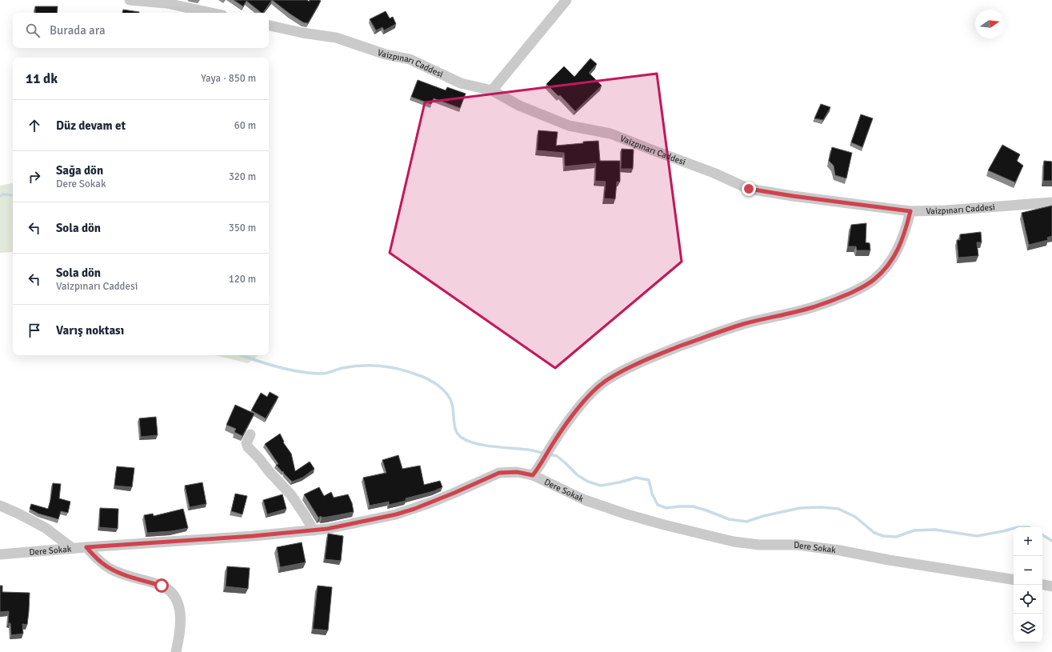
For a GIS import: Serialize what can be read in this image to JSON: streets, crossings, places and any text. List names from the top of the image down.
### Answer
{
  "streets": {
    "street": ["Vaizpınarı Caddesi", "Dere Sokak"]
  },
  "north": "right",
  "page": {
    "search": "Burada ara",
    "heading": ["11 dk", "Yaya · 850 m"],
    "list": [
      ["Düz devam et", "60 m"],
      ["Sağa dön", "Dere Sokak", "320 m"],
      ["Sola dön", "350 m"],
      ["Sola dön", "Vaizpınarı Caddesi", "120 m"],
      "Varış noktası"
    ],
    "map_buttons": ["+", "−"]
  }
}
